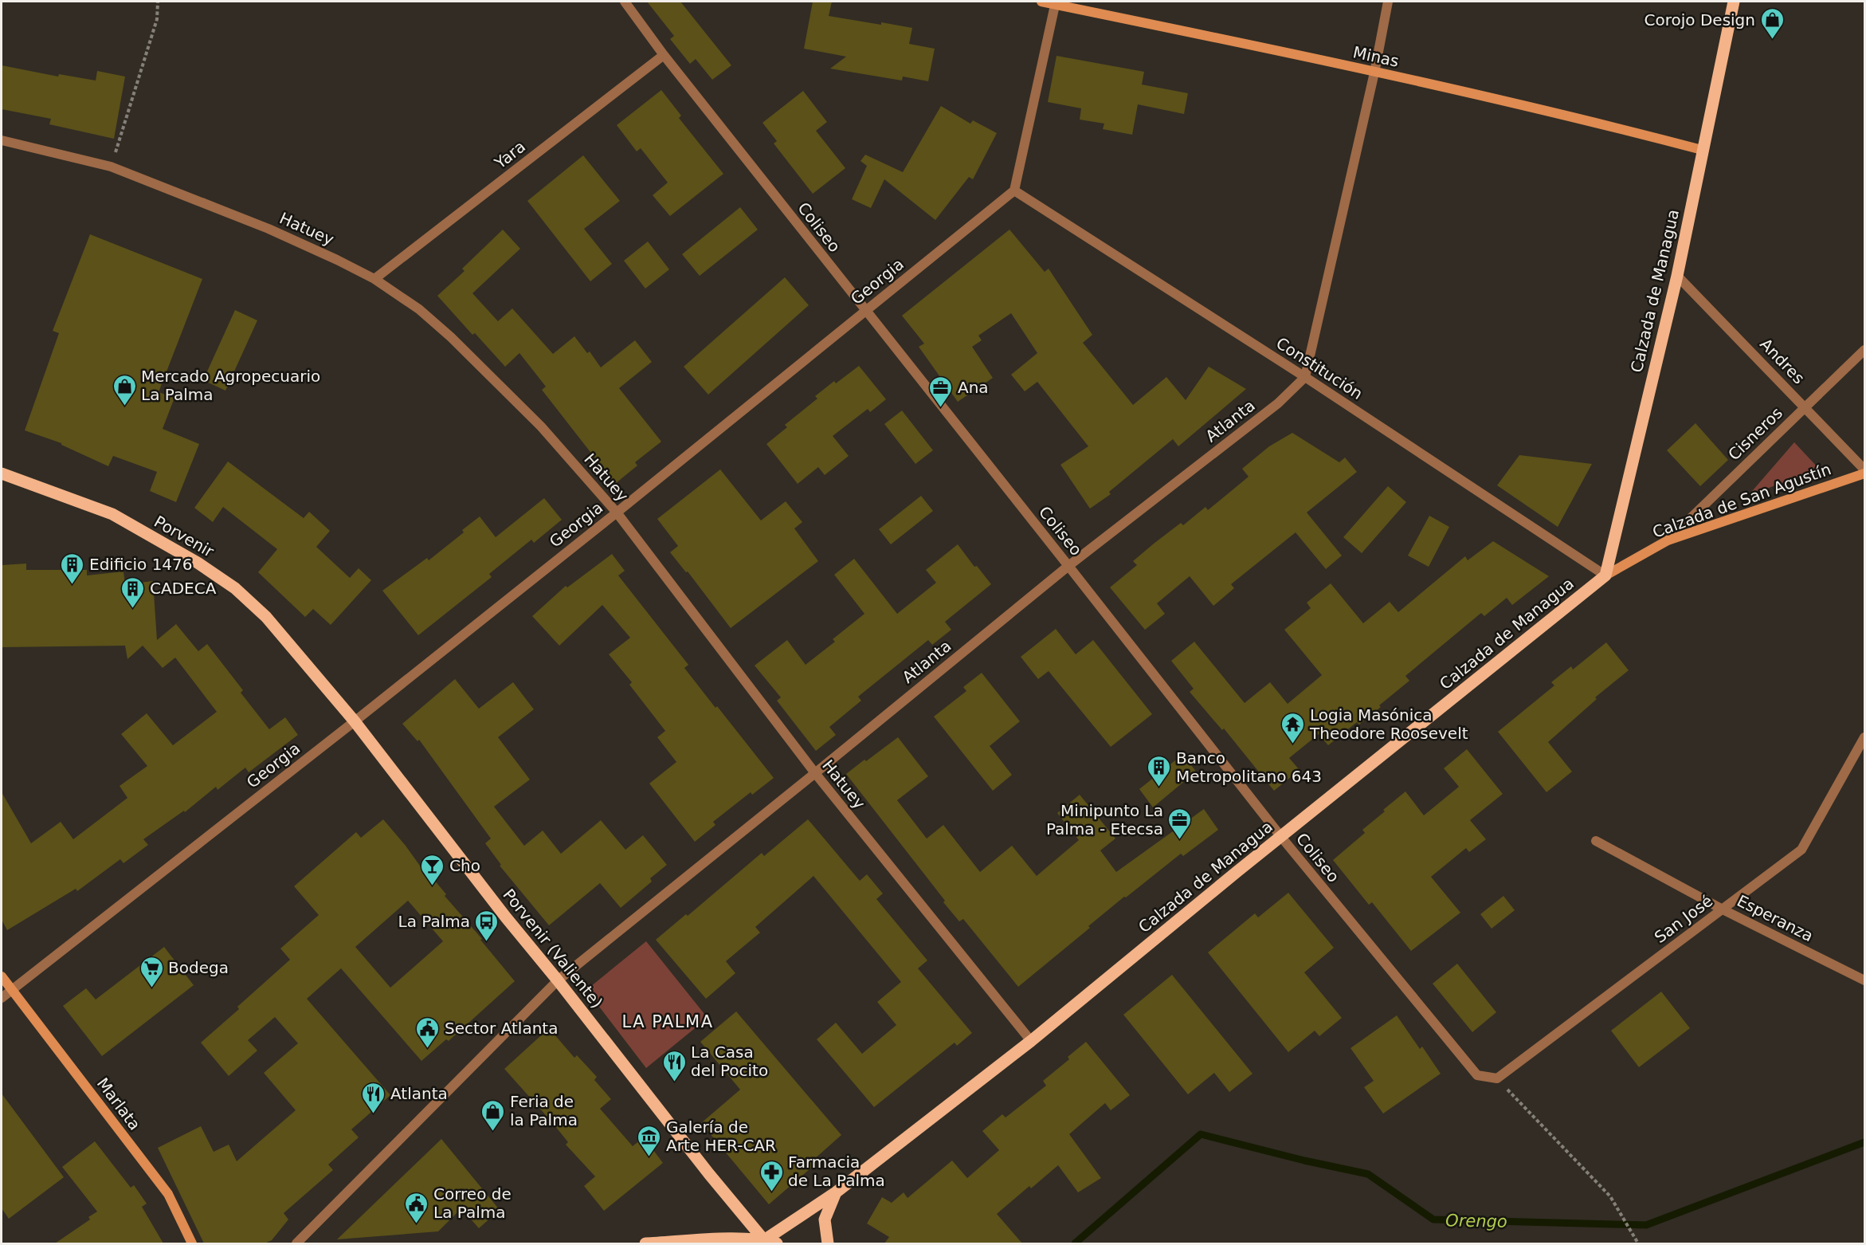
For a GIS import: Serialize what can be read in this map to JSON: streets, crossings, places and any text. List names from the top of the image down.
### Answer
{
  "streets": {
    "main road": ["Calzada de Managua", "Porvenir", "Porvenir (Valiente)"],
    "street": [
      "Minas",
      "Yara",
      "Coliseo",
      "Hatuey",
      "Georgia",
      "Andres",
      "Constitución",
      "Atlanta",
      "Cisneros",
      "Calzada de San Agustín",
      "Esperanza",
      "San José",
      "Marlata"
    ]
  },
  "crossings": [
    ["Minas", "Calzada de Managua"],
    ["Yara", "Coliseo"],
    ["Yara", "Hatuey"],
    ["Coliseo", "Georgia"],
    ["Coliseo", "Calzada de Managua"],
    ["Coliseo", "Atlanta"],
    ["Coliseo", "San José"],
    ["Hatuey", "Georgia"],
    ["Hatuey", "Calzada de Managua"],
    ["Hatuey", "Atlanta"],
    ["Georgia", "Constitución"],
    ["Georgia", "Porvenir"],
    ["Georgia", "Porvenir (Valiente)"],
    ["Georgia", "Marlata"],
    ["Calzada de Managua", "Andres"],
    ["Calzada de Managua", "Constitución"],
    ["Calzada de Managua", "Calzada de San Agustín"],
    ["Calzada de Managua", "Porvenir (Valiente)"],
    ["Andres", "Cisneros"],
    ["Constitución", "Atlanta"],
    ["Constitución", "Calzada de San Agustín"],
    ["Atlanta", "Porvenir (Valiente)"],
    ["Cisneros", "Calzada de San Agustín"],
    ["Porvenir", "Porvenir (Valiente)"],
    ["Esperanza", "San José"]
  ],
  "districts": ["LA PALMA"],
  "water": ["Orengo"],
  "places": {
    "shop": ["Corojo Design", "Mercado Agropecuario La Palma", "Feria de la Palma"],
    "office": ["Ana", "Minipunto La Palma - Etecsa"],
    "building": ["Edificio 1476", "CADECA", "Banco Metropolitano 643"],
    "temple": ["Logia Masónica Theodore Roosevelt"],
    "bar": ["Cho"],
    "bus stop": ["La Palma"],
    "supermarket": ["Bodega"],
    "public building": ["Sector Atlanta", "Correo de La Palma"],
    "restaurant": ["La Casa del Pocito", "Atlanta"],
    "museum": ["Galería de Arte HER-CAR"],
    "pharmacy": ["Farmacia de La Palma"]
  }
}
